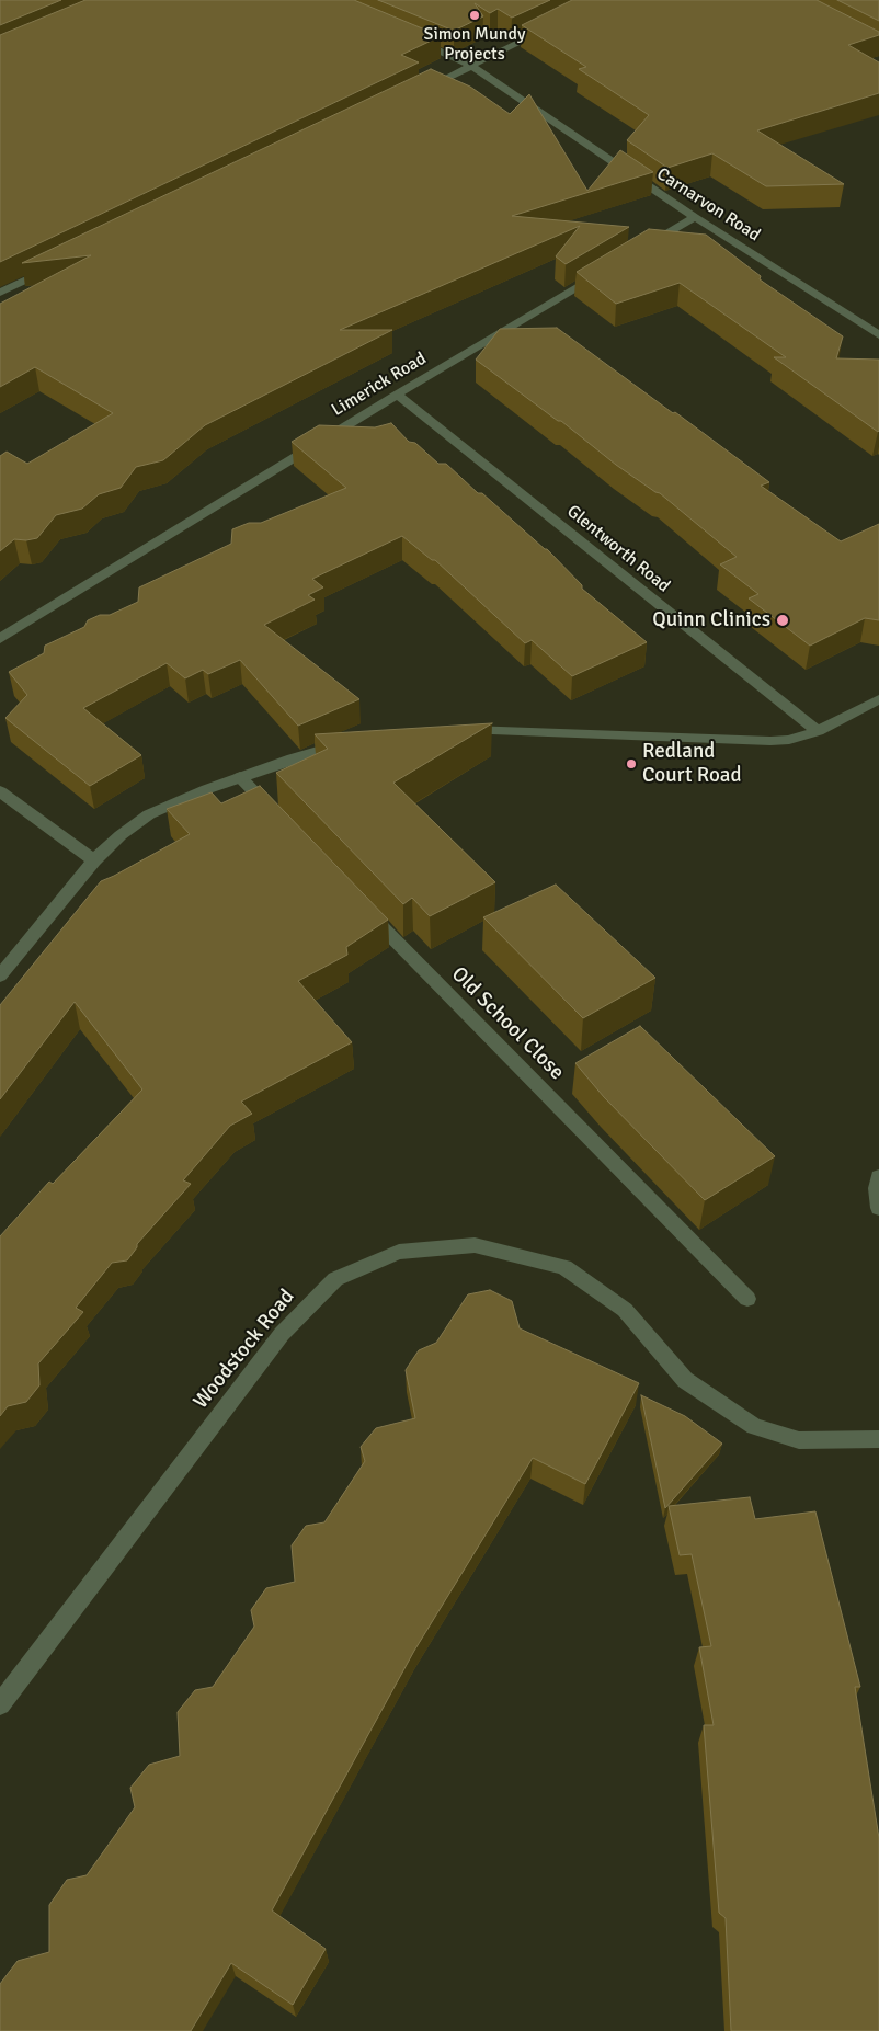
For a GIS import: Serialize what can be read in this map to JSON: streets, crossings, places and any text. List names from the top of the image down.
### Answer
{
  "streets": {
    "street": [
      "Carnarvon Road",
      "Limerick Road",
      "Glentworth Road",
      "Old School Close",
      "Woodstock Road"
    ]
  },
  "crossings": [
    ["Limerick Road", "Glentworth Road"]
  ],
  "places": ["Simon Mundy Projects", "Quinn Clinics", "Redland Court Road"]
}
